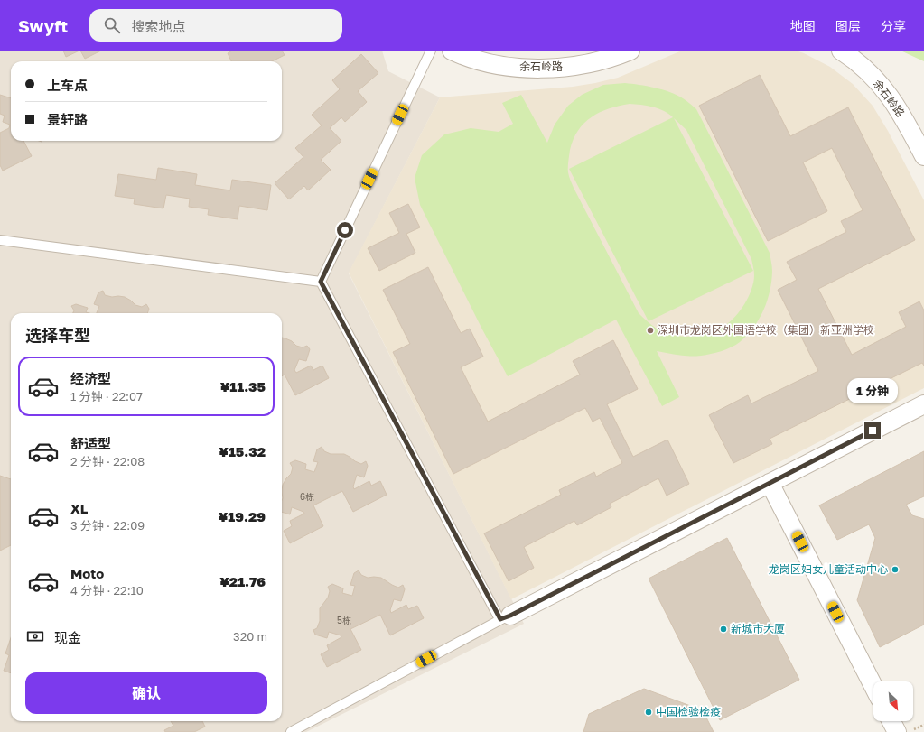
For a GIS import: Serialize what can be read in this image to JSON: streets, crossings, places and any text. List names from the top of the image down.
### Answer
{
  "streets": {
    "street": ["余石岭路"]
  },
  "places": [
    "深圳市龙岗区外国语学校（集团）新亚洲学校",
    "龙岗区妇女儿童活动中心",
    "新城市大厦",
    "中国检验检疫"
  ],
  "house_numbers": ["6栋", "5栋"],
  "north": "bottom right",
  "page": {
    "header": "Swyft",
    "search": "搜索地点",
    "nav": ["地图", "图层", "分享"],
    "banner": ["上车点", "景轩路"],
    "heading": "选择车型",
    "list": [
      {
        "name": "经济型",
        "note": "1 分钟 · 22:07",
        "value": "¥11.35"
      },
      {
        "name": "舒适型",
        "note": "2 分钟 · 22:08",
        "value": "¥15.32"
      },
      {
        "name": "XL",
        "note": "3 分钟 · 22:09",
        "value": "¥19.29"
      },
      {
        "name": "Moto",
        "note": "4 分钟 · 22:10",
        "value": "¥21.76"
      }
    ],
    "bubble": "1 分钟",
    "pay": ["现金", "320 m"],
    "buttons": "确认"
  }
}
